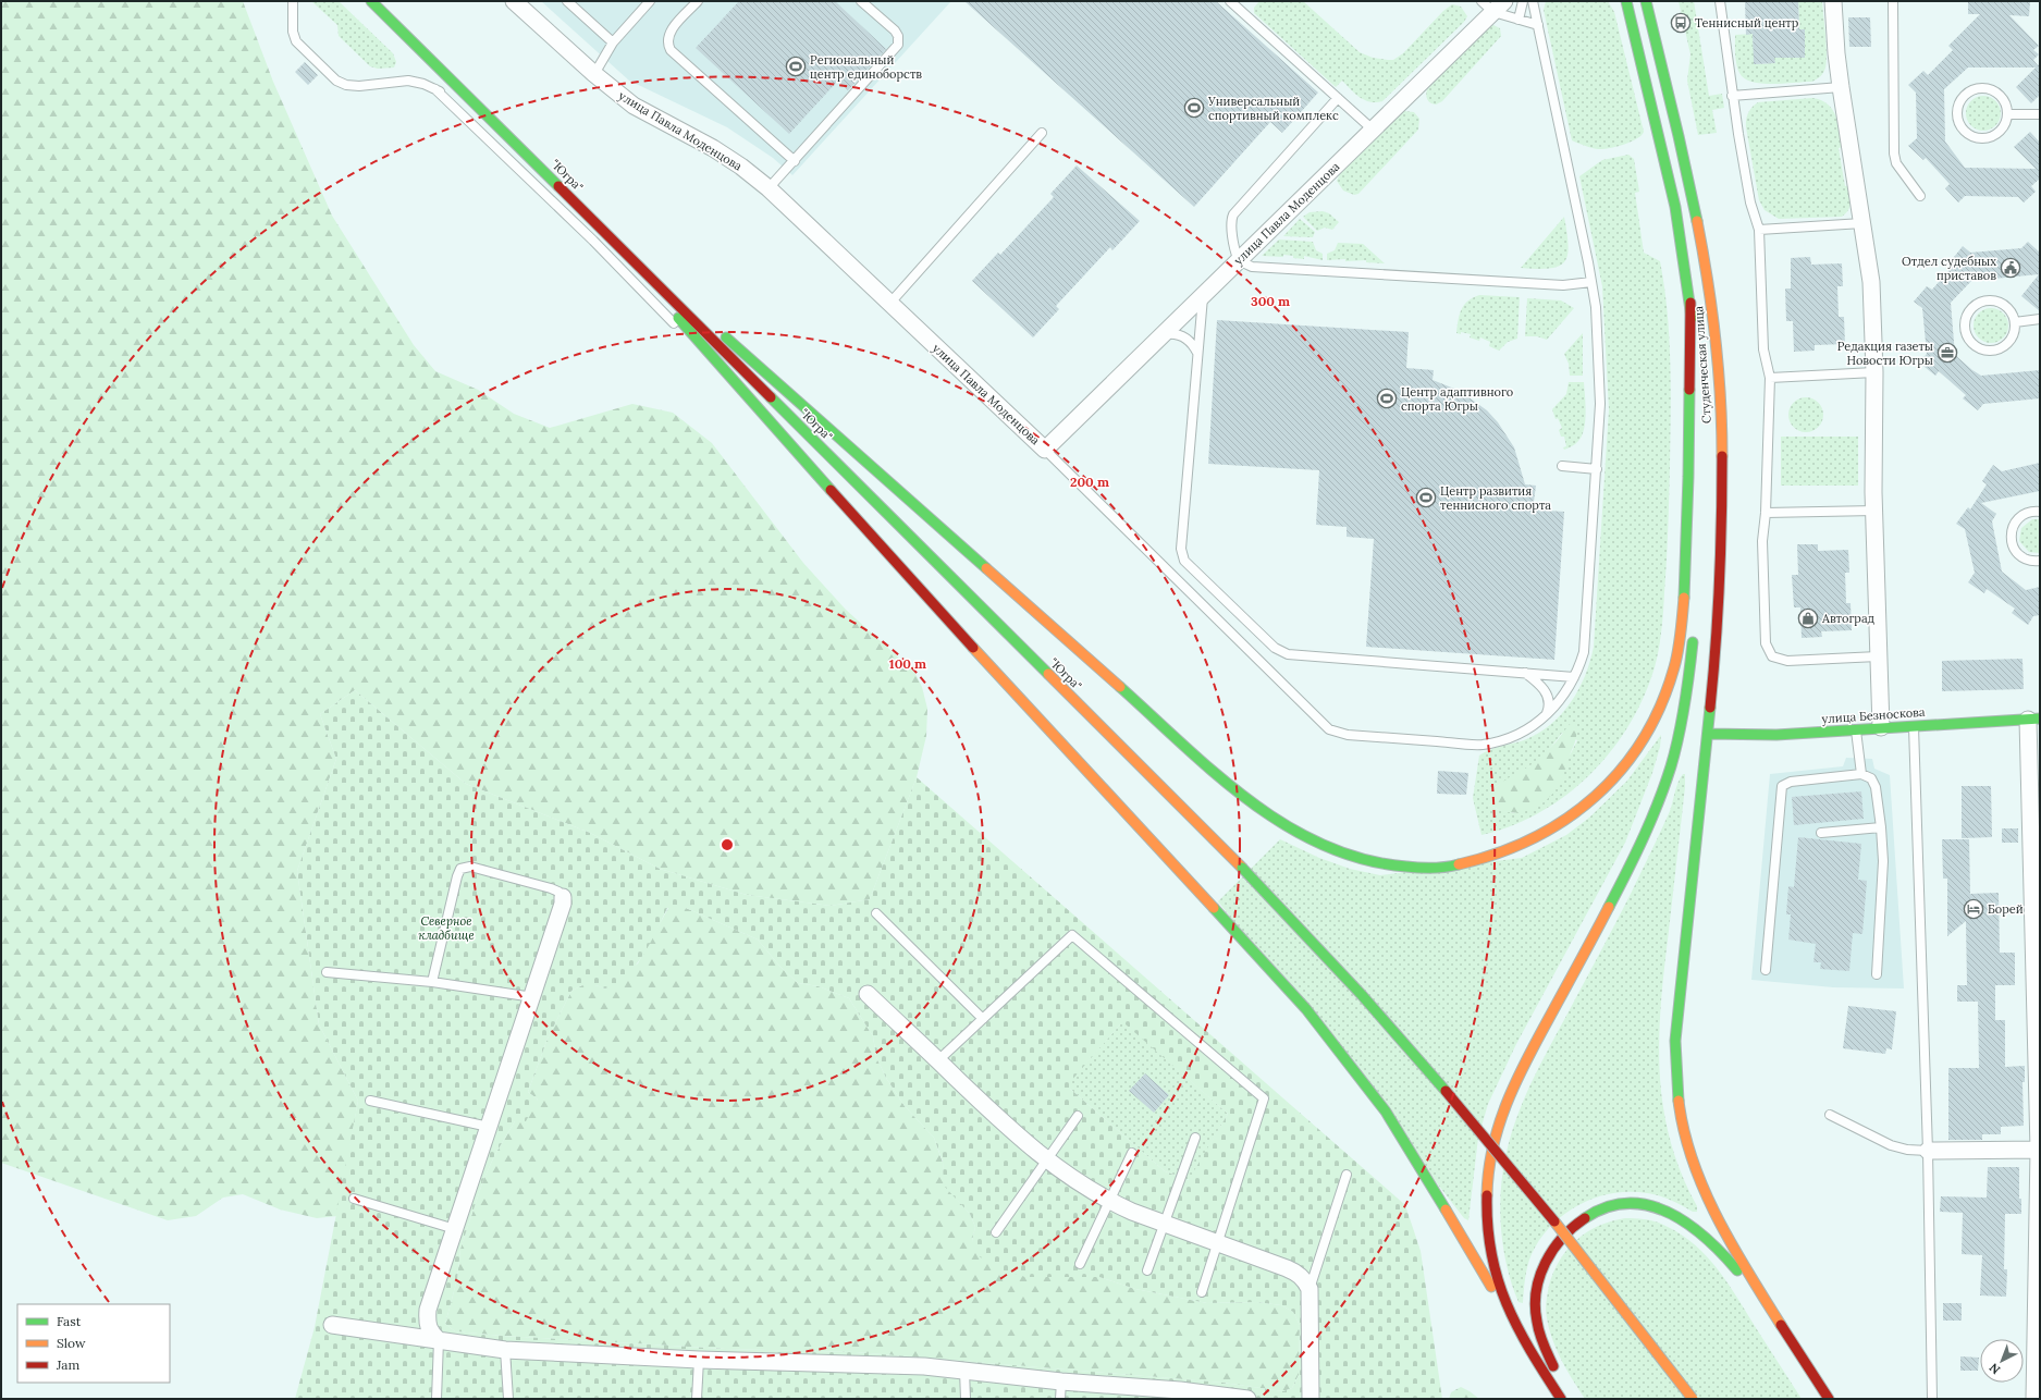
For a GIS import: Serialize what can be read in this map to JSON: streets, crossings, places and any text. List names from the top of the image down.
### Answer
{
  "streets": {
    "main road": ["\"Югра\"", "Студенческая улица", "улица Безноскова"],
    "street": ["улица Павла Моденцова"]
  },
  "crossings": [
    ["Студенческая улица", "улица Безноскова"]
  ],
  "parks": ["Северное кладбище"],
  "places": {
    "bus stop": ["Теннисный центр"],
    "sports": [
      "Региональный центр единоборств",
      "Универсальный спортивный комплекс",
      "Центр адаптивного спорта Югры",
      "Центр развития теннисного спорта"
    ],
    "public building": ["Отдел судебных приставов"],
    "office": ["Редакция газеты Новости Югры"],
    "shop": ["Автоград"],
    "hotel": ["Борей"]
  },
  "legend": ["Fast", "Slow", "Jam"],
  "north": "bottom left",
  "rings": ["300 m", "200 m", "100 m"]
}
